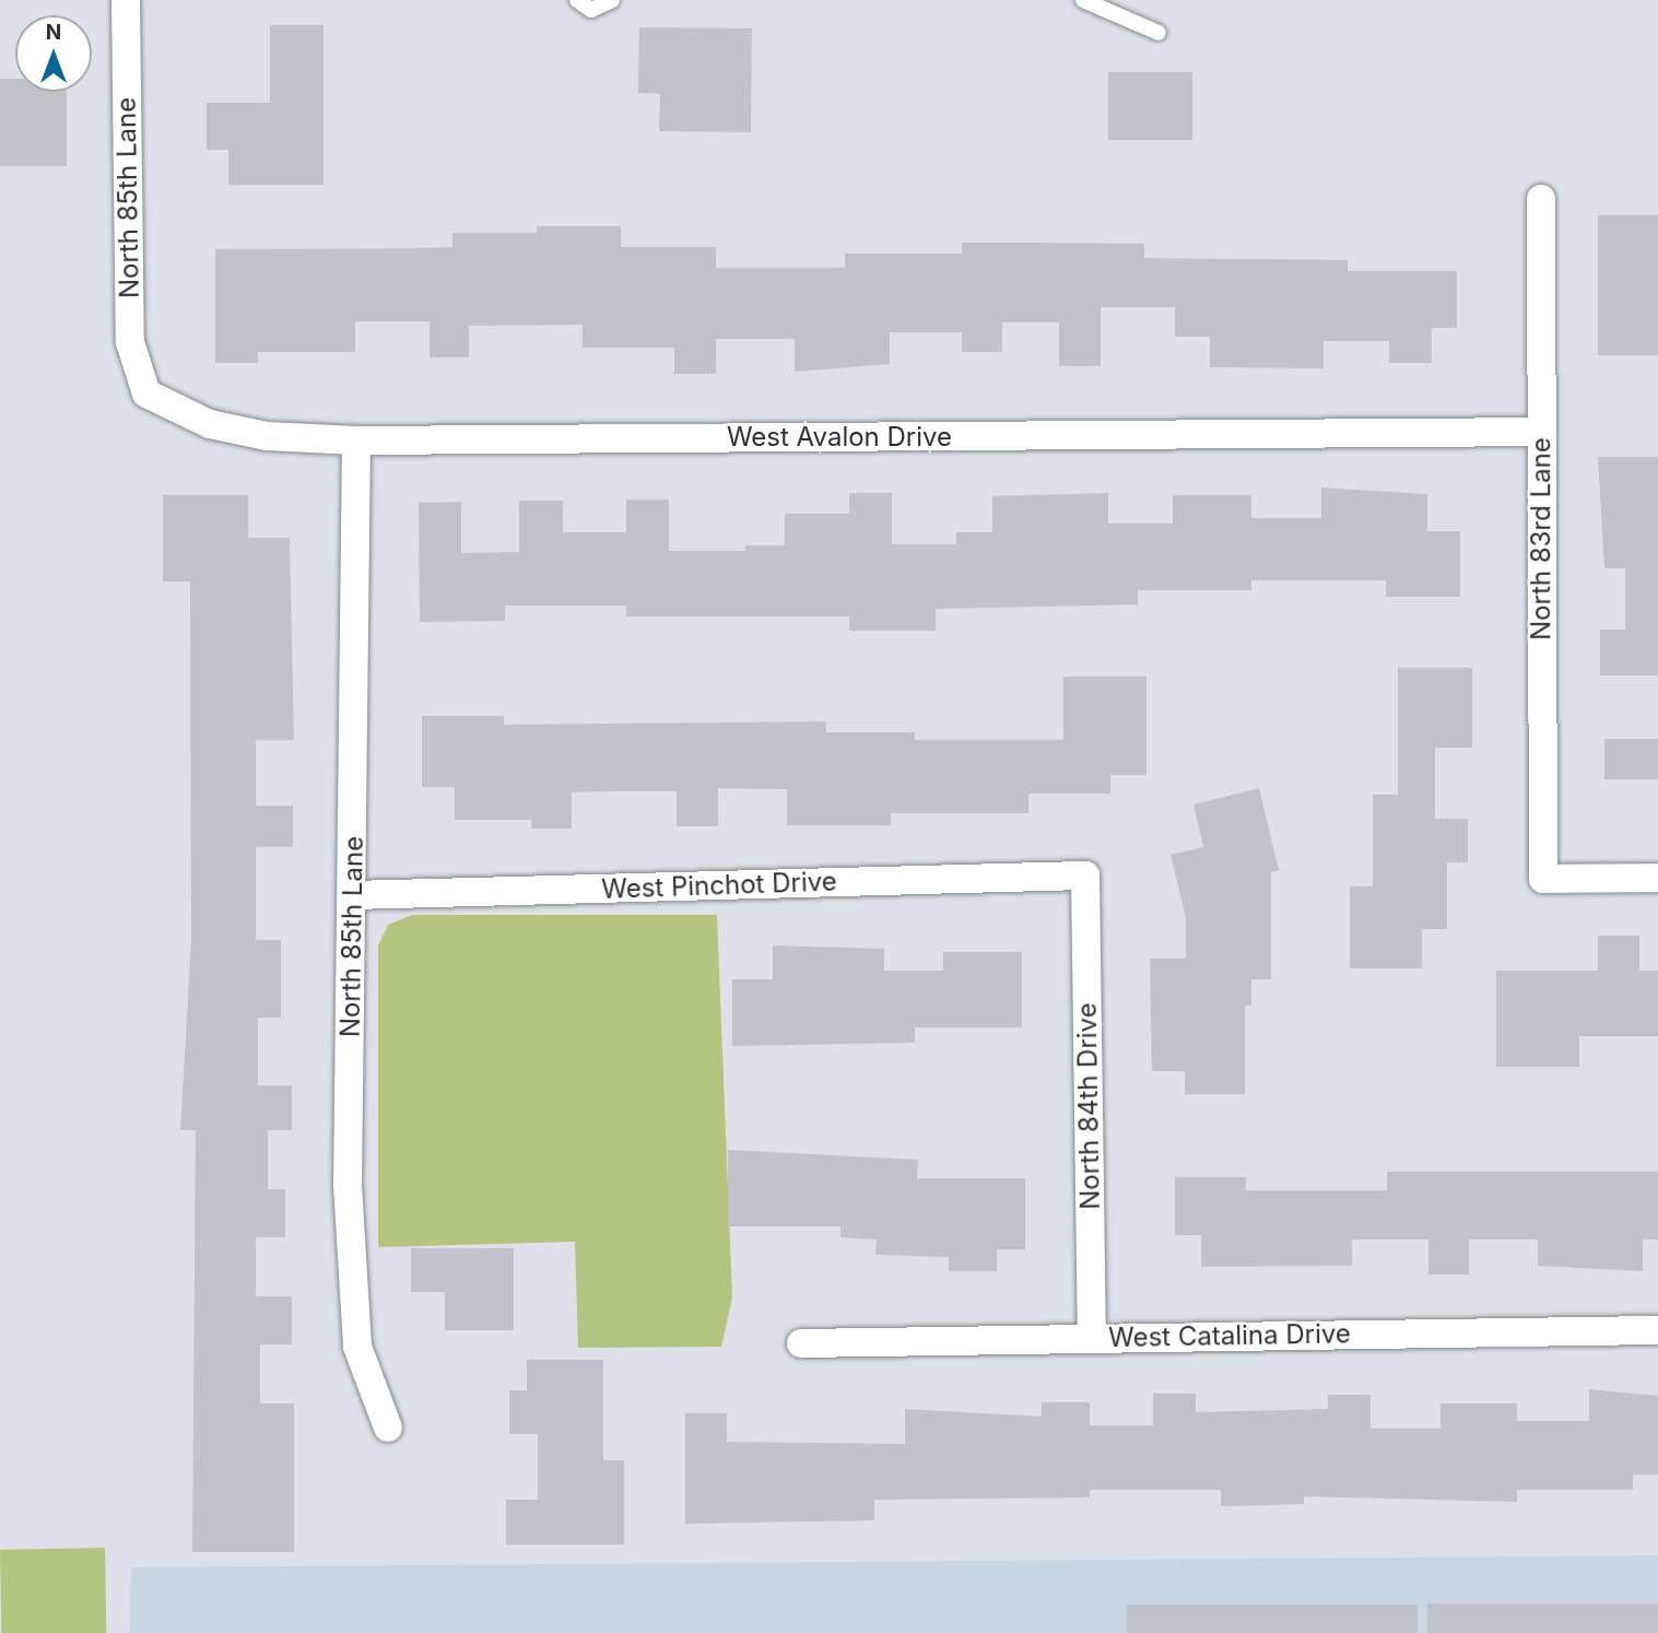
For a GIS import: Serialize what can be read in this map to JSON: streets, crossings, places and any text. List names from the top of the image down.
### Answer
{
  "streets": {
    "street": [
      "North 85th Lane",
      "West Avalon Drive",
      "North 83rd Lane",
      "West Pinchot Drive",
      "North 84th Drive",
      "West Catalina Drive"
    ]
  },
  "crossings": [
    ["North 85th Lane", "West Avalon Drive"],
    ["North 85th Lane", "West Pinchot Drive"],
    ["West Avalon Drive", "North 83rd Lane"],
    ["West Pinchot Drive", "North 84th Drive"],
    ["North 84th Drive", "West Catalina Drive"]
  ],
  "north": "top"
}
